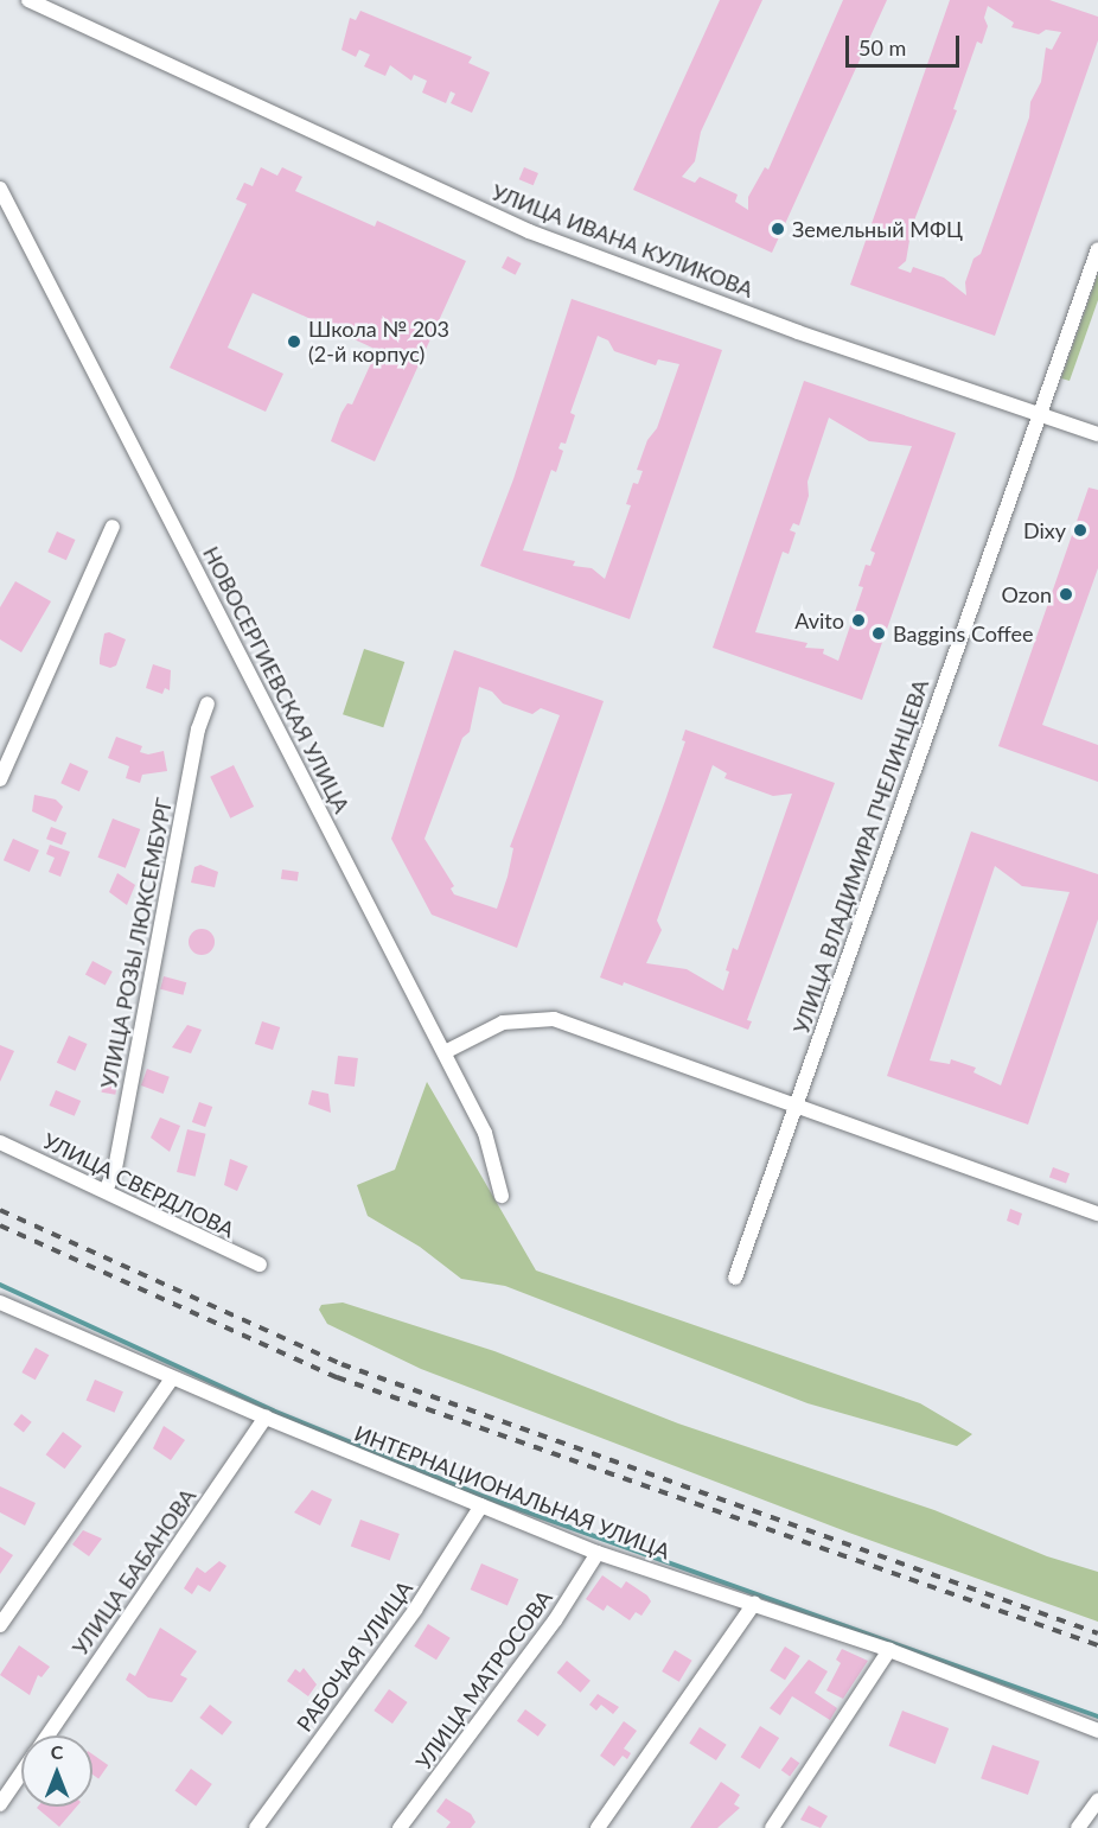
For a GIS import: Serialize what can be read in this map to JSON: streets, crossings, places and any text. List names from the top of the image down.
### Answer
{
  "streets": {
    "street": [
      "УЛИЦА ИВАНА КУЛИКОВА",
      "НОВОСЕРГИЕВСКАЯ УЛИЦА",
      "УЛИЦА ВЛАДИМИРА ПЧЕЛИНЦЕВА",
      "УЛИЦА РОЗЫ ЛЮКСЕМБУРГ",
      "УЛИЦА СВЕРДЛОВА",
      "ИНТЕРНАЦИОНАЛЬНАЯ УЛИЦА",
      "УЛИЦА БАБАНОВА",
      "РАБОЧАЯ УЛИЦА",
      "УЛИЦА МАТРОСОВА"
    ]
  },
  "crossings": [
    ["УЛИЦА ИВАНА КУЛИКОВА", "УЛИЦА ВЛАДИМИРА ПЧЕЛИНЦЕВА"],
    ["УЛИЦА РОЗЫ ЛЮКСЕМБУРГ", "УЛИЦА СВЕРДЛОВА"],
    ["ИНТЕРНАЦИОНАЛЬНАЯ УЛИЦА", "УЛИЦА БАБАНОВА"],
    ["ИНТЕРНАЦИОНАЛЬНАЯ УЛИЦА", "РАБОЧАЯ УЛИЦА"],
    ["ИНТЕРНАЦИОНАЛЬНАЯ УЛИЦА", "УЛИЦА МАТРОСОВА"]
  ],
  "places": [
    "Земельный МФЦ",
    "Школа № 203 (2-й корпус)",
    "Dixy",
    "Ozon",
    "Avito",
    "Baggins Coffee"
  ],
  "scale_bar": "50 m",
  "north": "top"
}
